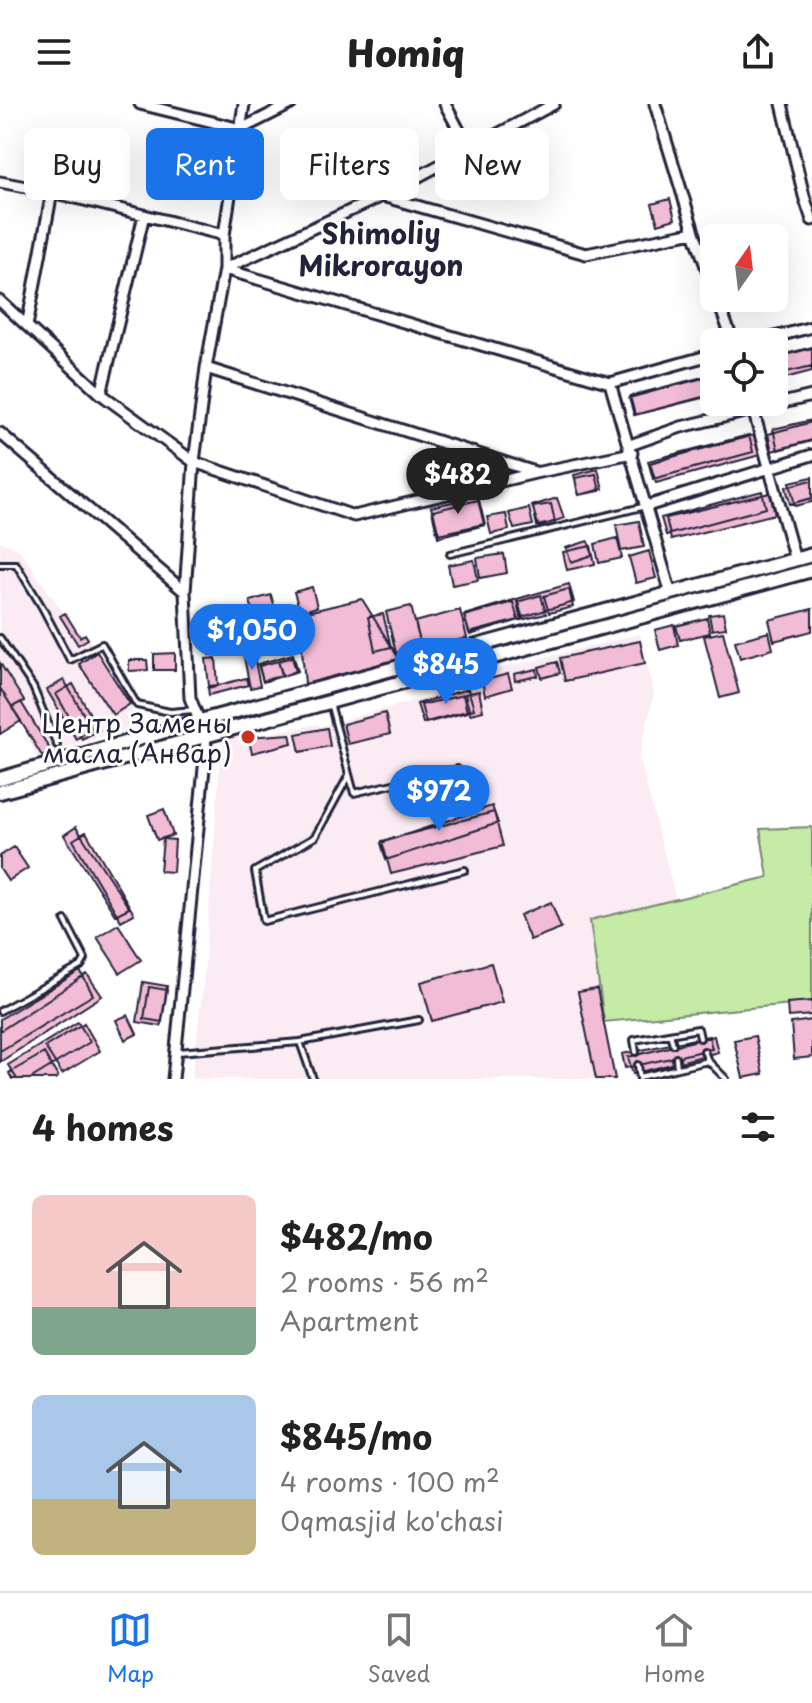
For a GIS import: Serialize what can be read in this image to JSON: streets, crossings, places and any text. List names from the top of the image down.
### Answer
{
  "districts": ["Shimoliy Mikrorayon"],
  "places": ["Центр Замены масла (Анвар)"],
  "north": "top",
  "page": {
    "header": "Homiq",
    "chip": [
      "Buy",
      "Rent",
      "Filters",
      "New"
    ],
    "price": [
      "$482",
      "$1,050",
      "$845",
      "$972"
    ],
    "heading": "4 homes",
    "list": [
      {
        "name": "$482/mo",
        "note": "2 rooms · 56 m² · Apartment"
      },
      {
        "name": "$845/mo",
        "note": "4 rooms · 100 m² · Oqmasjid ko'chasi"
      }
    ],
    "tabs": ["Map", "Saved", "Home"]
  }
}
